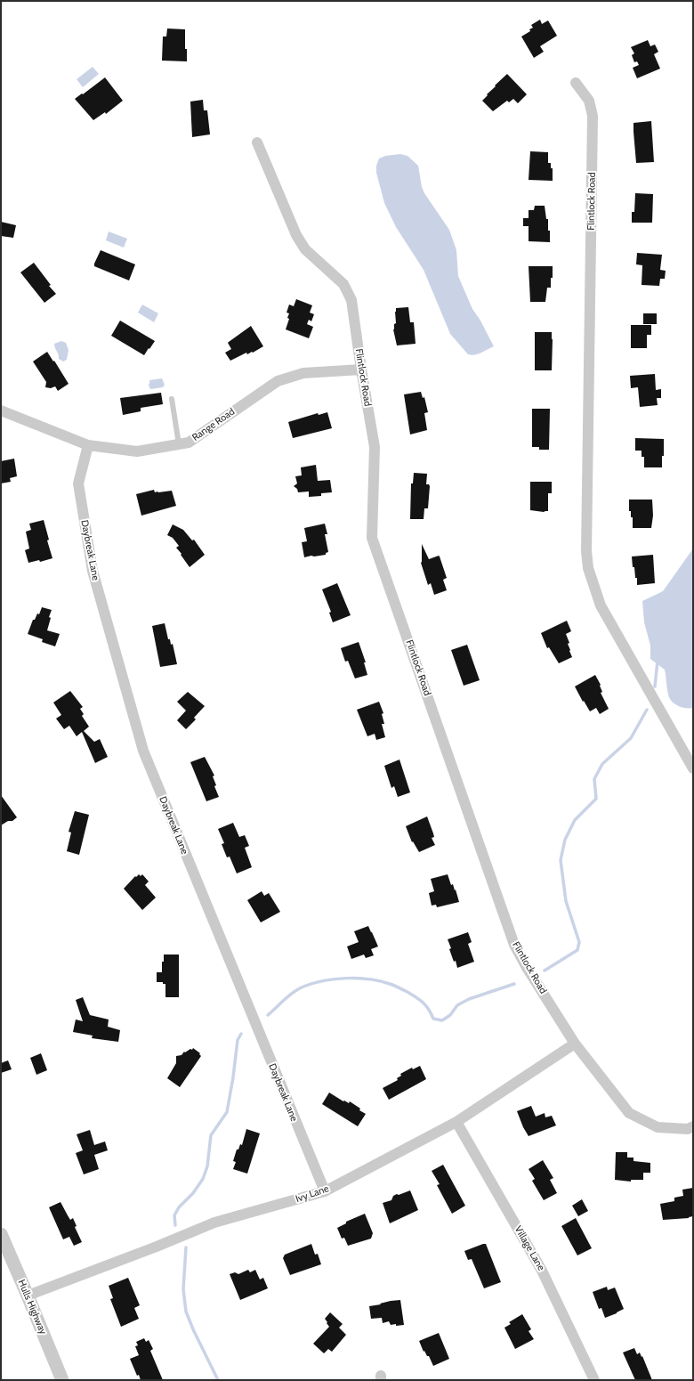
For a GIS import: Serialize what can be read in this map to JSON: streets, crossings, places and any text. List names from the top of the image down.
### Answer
{
  "streets": {
    "street": [
      "Flintlock Road",
      "Range Road",
      "Daybreak Lane",
      "Ivy Lane",
      "Village Lane",
      "Hulls Highway"
    ]
  },
  "crossings": [
    ["Flintlock Road", "Range Road"],
    ["Flintlock Road", "Ivy Lane"],
    ["Range Road", "Daybreak Lane"],
    ["Daybreak Lane", "Ivy Lane"],
    ["Ivy Lane", "Village Lane"],
    ["Ivy Lane", "Hulls Highway"]
  ]
}
